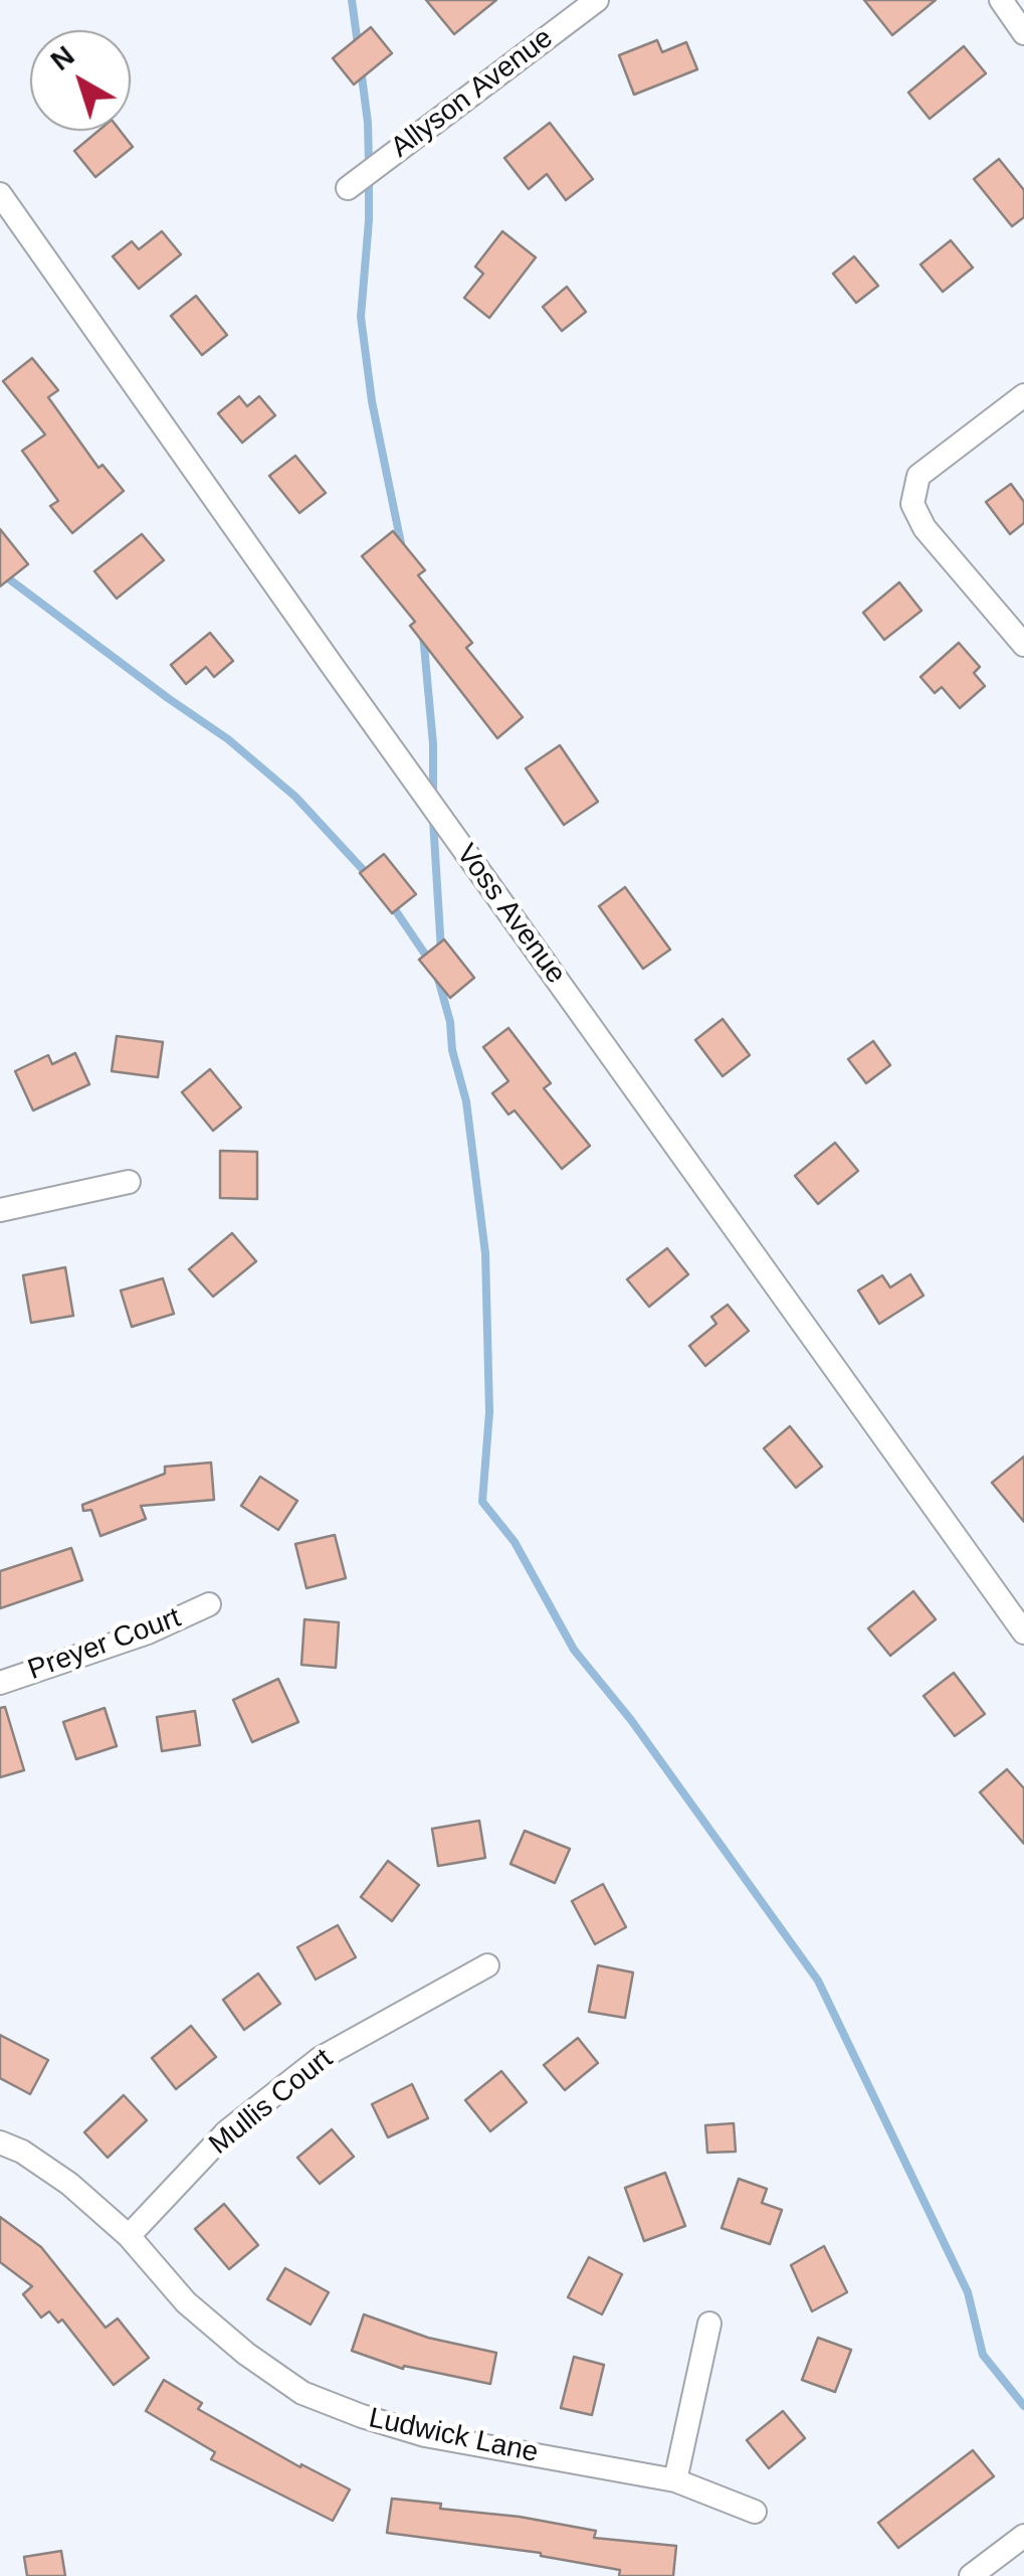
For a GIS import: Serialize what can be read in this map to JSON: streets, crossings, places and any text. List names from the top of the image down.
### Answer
{
  "streets": {
    "street": [
      "Allyson Avenue",
      "Voss Avenue",
      "Preyer Court",
      "Mullis Court",
      "Ludwick Lane"
    ]
  },
  "crossings": [
    ["Mullis Court", "Ludwick Lane"]
  ],
  "north": "top left"
}
